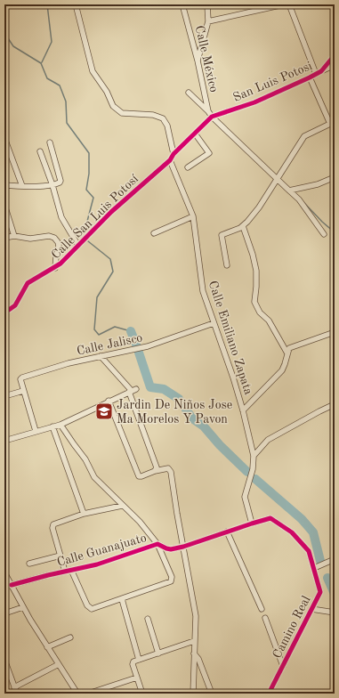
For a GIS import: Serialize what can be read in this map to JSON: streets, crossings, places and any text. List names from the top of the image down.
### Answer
{
  "streets": {
    "street": [
      "Calle México",
      "San Luis Potosi",
      "Calle San Luis Potosí",
      "Calle Emiliano Zapata",
      "Calle Jalisco",
      "Calle Guanajuato",
      "Camino Real"
    ]
  },
  "crossings": [
    ["Calle México", "San Luis Potosi"],
    ["Calle México", "Calle San Luis Potosí"],
    ["San Luis Potosi", "Calle San Luis Potosí"],
    ["Calle San Luis Potosí", "Calle Emiliano Zapata"],
    ["Calle Emiliano Zapata", "Calle Jalisco"],
    ["Calle Emiliano Zapata", "Calle Guanajuato"],
    ["Calle Emiliano Zapata", "Camino Real"],
    ["Calle Guanajuato", "Camino Real"]
  ],
  "places": {
    "school or university": ["Jardin De Niños Jose Ma Morelos Y Pavon"]
  }
}
